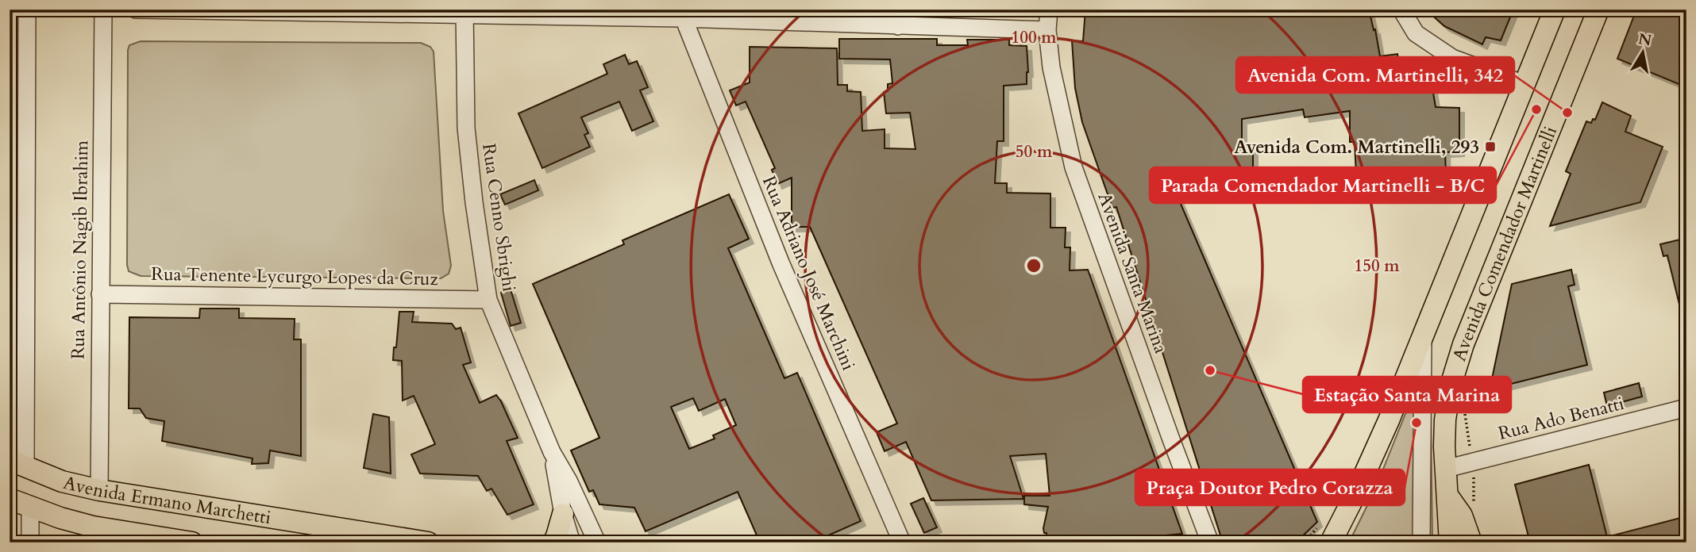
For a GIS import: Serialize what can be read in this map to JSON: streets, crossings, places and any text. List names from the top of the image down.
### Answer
{
  "streets": {
    "main road": ["Avenida Comendador Martinelli", "Avenida Ermano Marchetti"],
    "street": [
      "Rua Cenno Sbrighi",
      "Rua Antônio Nagib Ibrahim",
      "Rua Adriano José Marchini",
      "Avenida Santa Marina",
      "Rua Tenente Lycurgo Lopes da Cruz",
      "Rua Ado Benatti"
    ]
  },
  "crossings": [
    ["Rua Cenno Sbrighi", "Rua Tenente Lycurgo Lopes da Cruz"],
    ["Avenida Comendador Martinelli", "Rua Ado Benatti"],
    ["Rua Antônio Nagib Ibrahim", "Rua Tenente Lycurgo Lopes da Cruz"],
    ["Rua Antônio Nagib Ibrahim", "Avenida Ermano Marchetti"]
  ],
  "places": {
    "other": [
      "Parada Comendador Martinelli - B/C",
      "Avenida Com. Martinelli, 342",
      "Estação Santa Marina",
      "Praça Doutor Pedro Corazza"
    ],
    "transit": ["Avenida Com. Martinelli, 293"]
  },
  "north": "top",
  "rings": ["100 m", "50 m", "150 m"]
}
